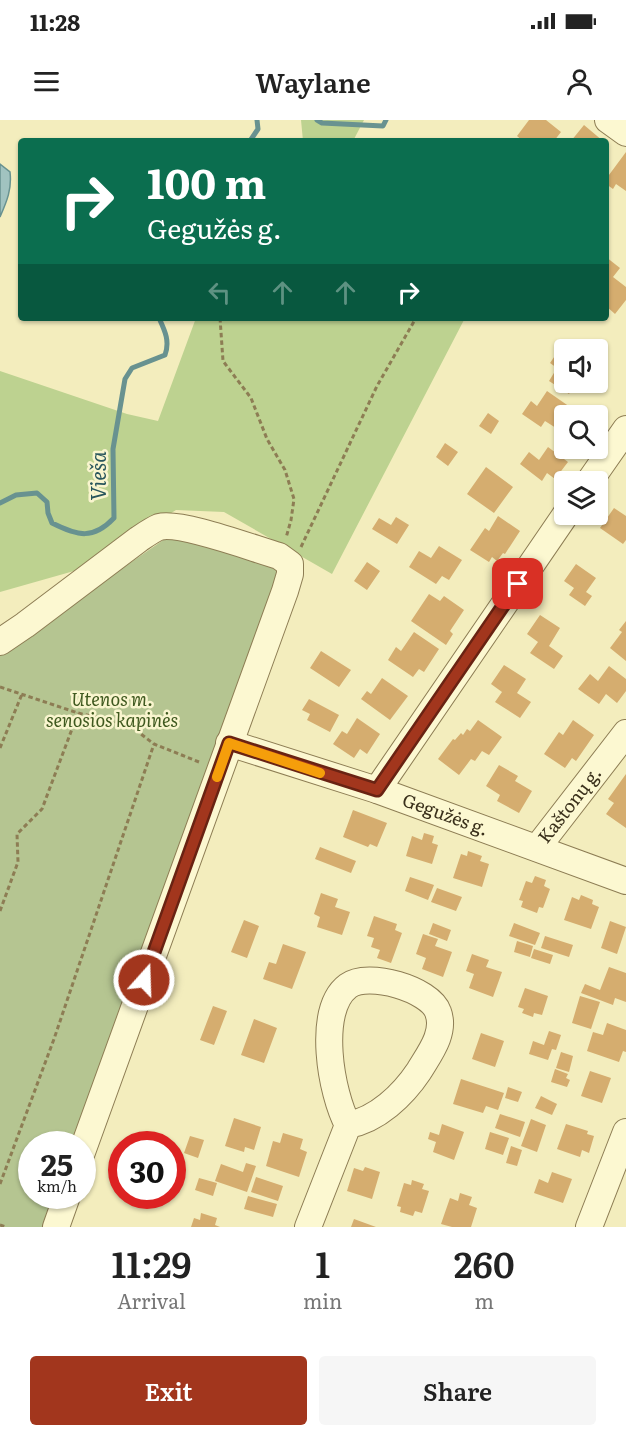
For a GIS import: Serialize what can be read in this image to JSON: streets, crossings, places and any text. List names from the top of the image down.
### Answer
{
  "streets": {
    "street": ["Kaštonų g.", "Gegužės g."]
  },
  "crossings": [
    ["Kaštonų g.", "Gegužės g."]
  ],
  "water": ["Vieša"],
  "parks": ["Utenos m. senosios kapinės"],
  "page": {
    "status": "11:28",
    "header": "Waylane",
    "turn": ["100 m", "Gegužės g."],
    "speed": "25 km/h",
    "limit": "30",
    "eta": [
      "11:29",
      "Arrival",
      "1",
      "min",
      "260",
      "m"
    ],
    "buttons": ["Exit", "Share"]
  }
}
